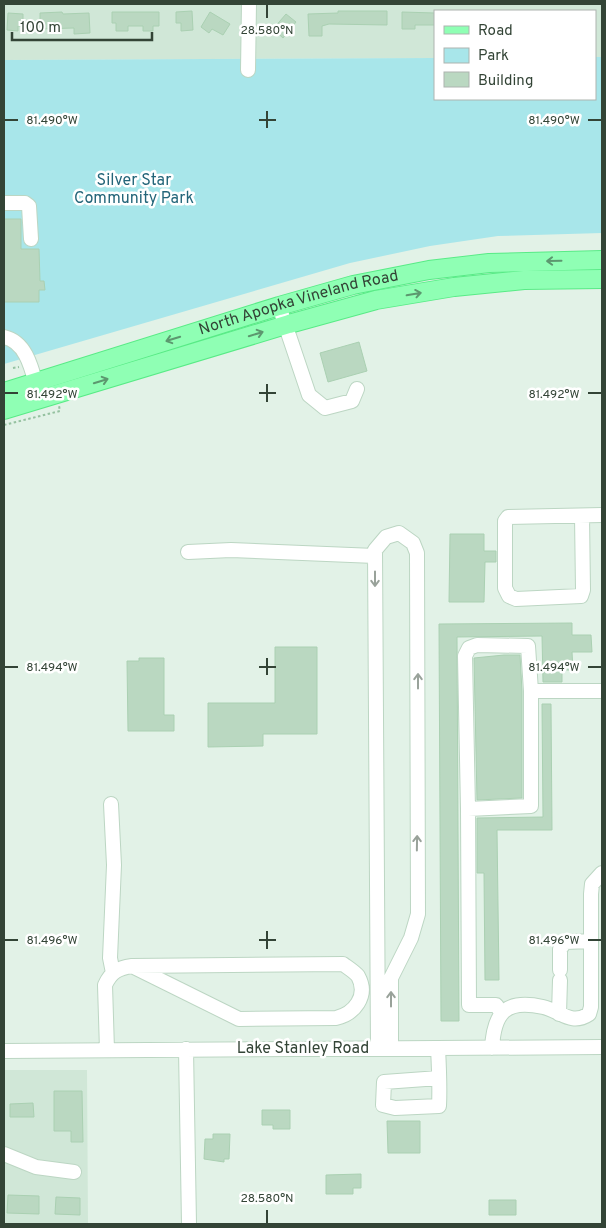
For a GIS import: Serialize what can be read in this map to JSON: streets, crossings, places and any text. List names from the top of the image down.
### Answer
{
  "streets": {
    "main road": ["North Apopka Vineland Road"],
    "street": ["Lake Stanley Road"]
  },
  "parks": ["Silver Star Community Park"],
  "legend": ["Road", "Park", "Building"],
  "scale_bar": "100 m",
  "coordinates": [
    "28.580°N",
    "81.490°W",
    "81.492°W",
    "81.494°W",
    "81.496°W"
  ]
}
